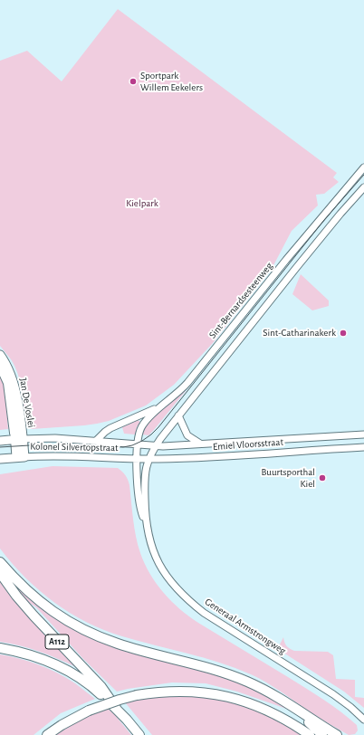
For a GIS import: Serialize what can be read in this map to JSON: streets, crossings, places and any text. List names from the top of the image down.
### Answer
{
  "streets": {
    "highway": ["A112"],
    "main road": ["Jan De Voslei", "Kolonel Silvertopstraat"],
    "street": ["Sint-Bernardsesteenweg", "Emiel Vloorsstraat", "Generaal Armstrongweg"]
  },
  "crossings": [
    ["Sint-Bernardsesteenweg", "Emiel Vloorsstraat"],
    ["Sint-Bernardsesteenweg", "Kolonel Silvertopstraat"],
    ["Sint-Bernardsesteenweg", "Generaal Armstrongweg"],
    ["Jan De Voslei", "Kolonel Silvertopstraat"],
    ["Emiel Vloorsstraat", "Kolonel Silvertopstraat"],
    ["Emiel Vloorsstraat", "Generaal Armstrongweg"],
    ["Kolonel Silvertopstraat", "Generaal Armstrongweg"]
  ],
  "parks": ["Kielpark"],
  "places": ["Sportpark Willem Eekelers", "Sint-Catharinakerk", "Buurtsporthal Kiel"]
}
